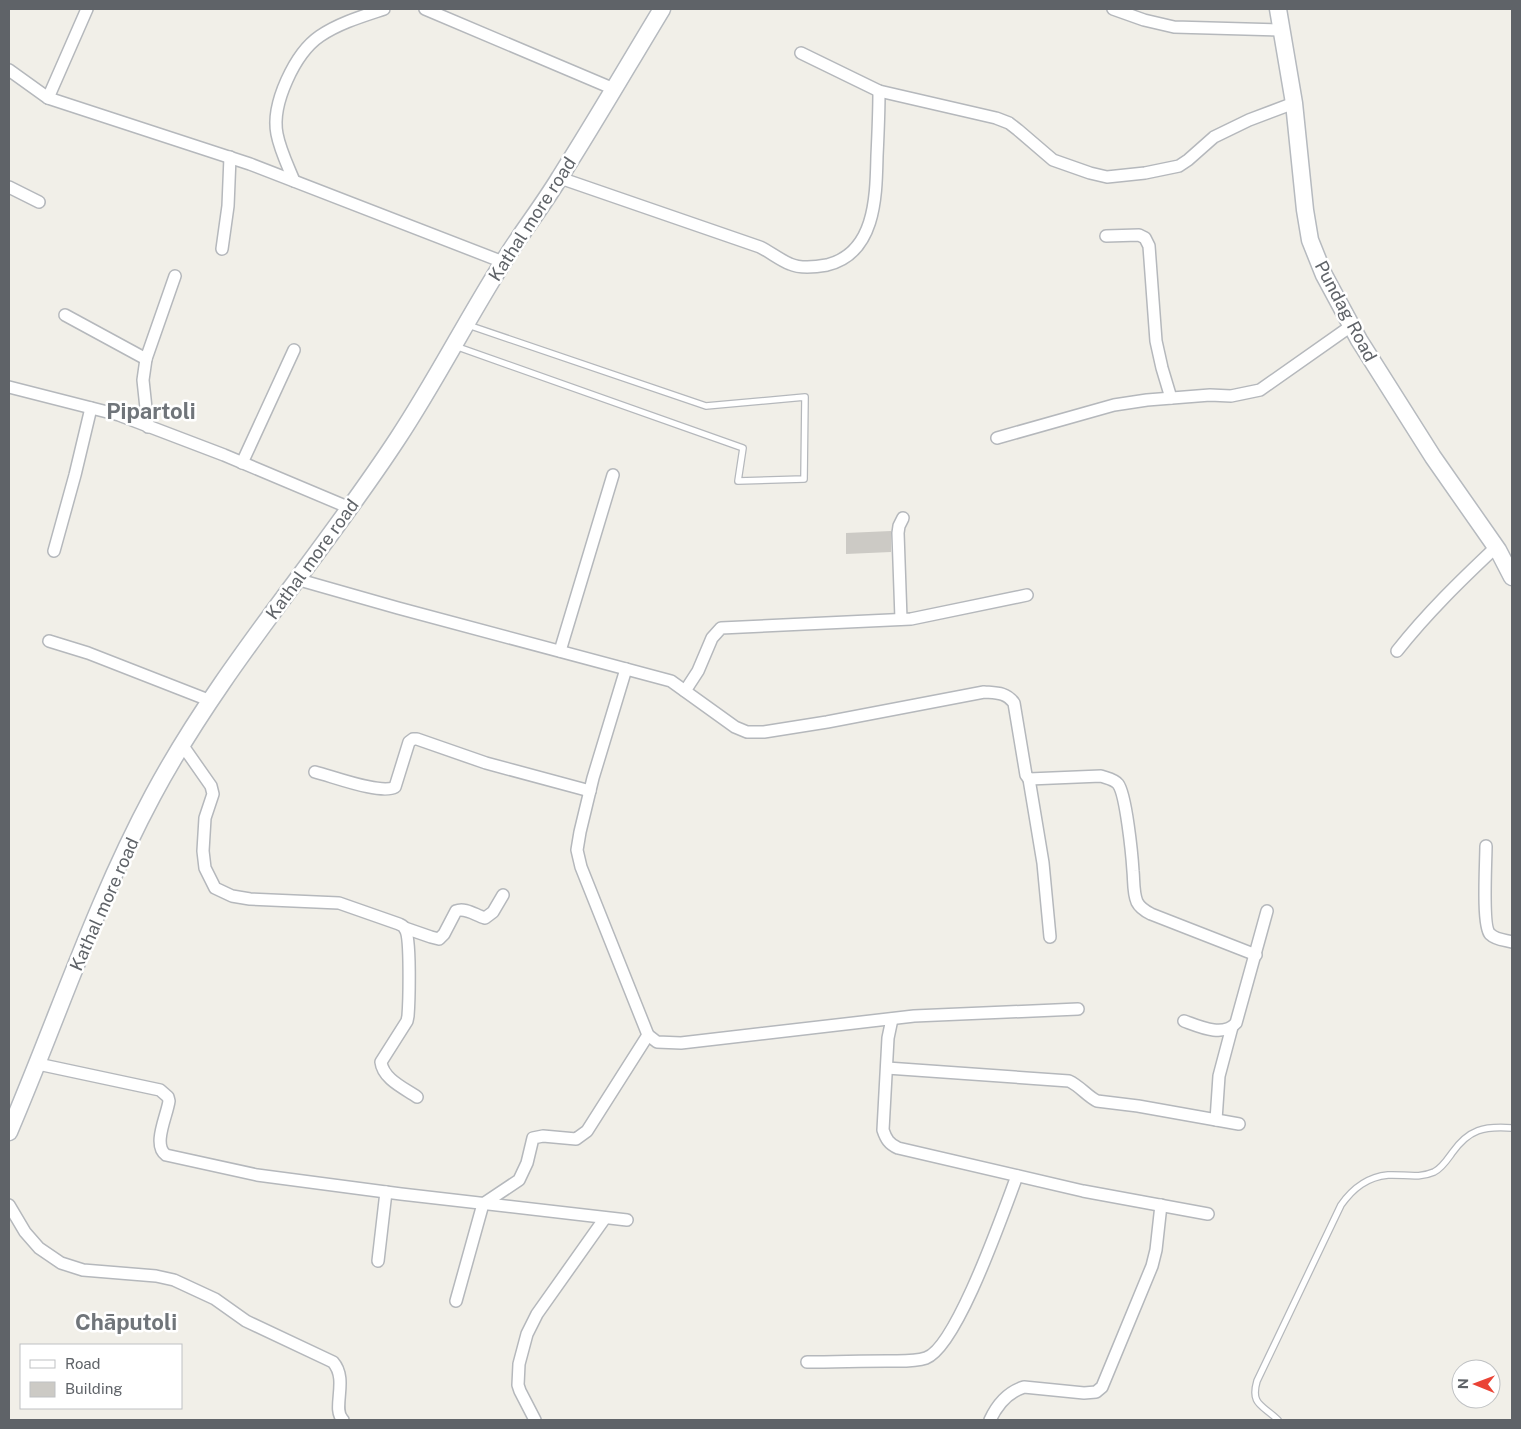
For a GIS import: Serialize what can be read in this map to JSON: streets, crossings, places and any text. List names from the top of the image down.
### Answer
{
  "streets": {
    "main road": ["Kathal more road", "Pundag Road"]
  },
  "districts": ["Pipartoli", "Chāputoli"],
  "legend": ["Road", "Building"],
  "north": "left"
}
